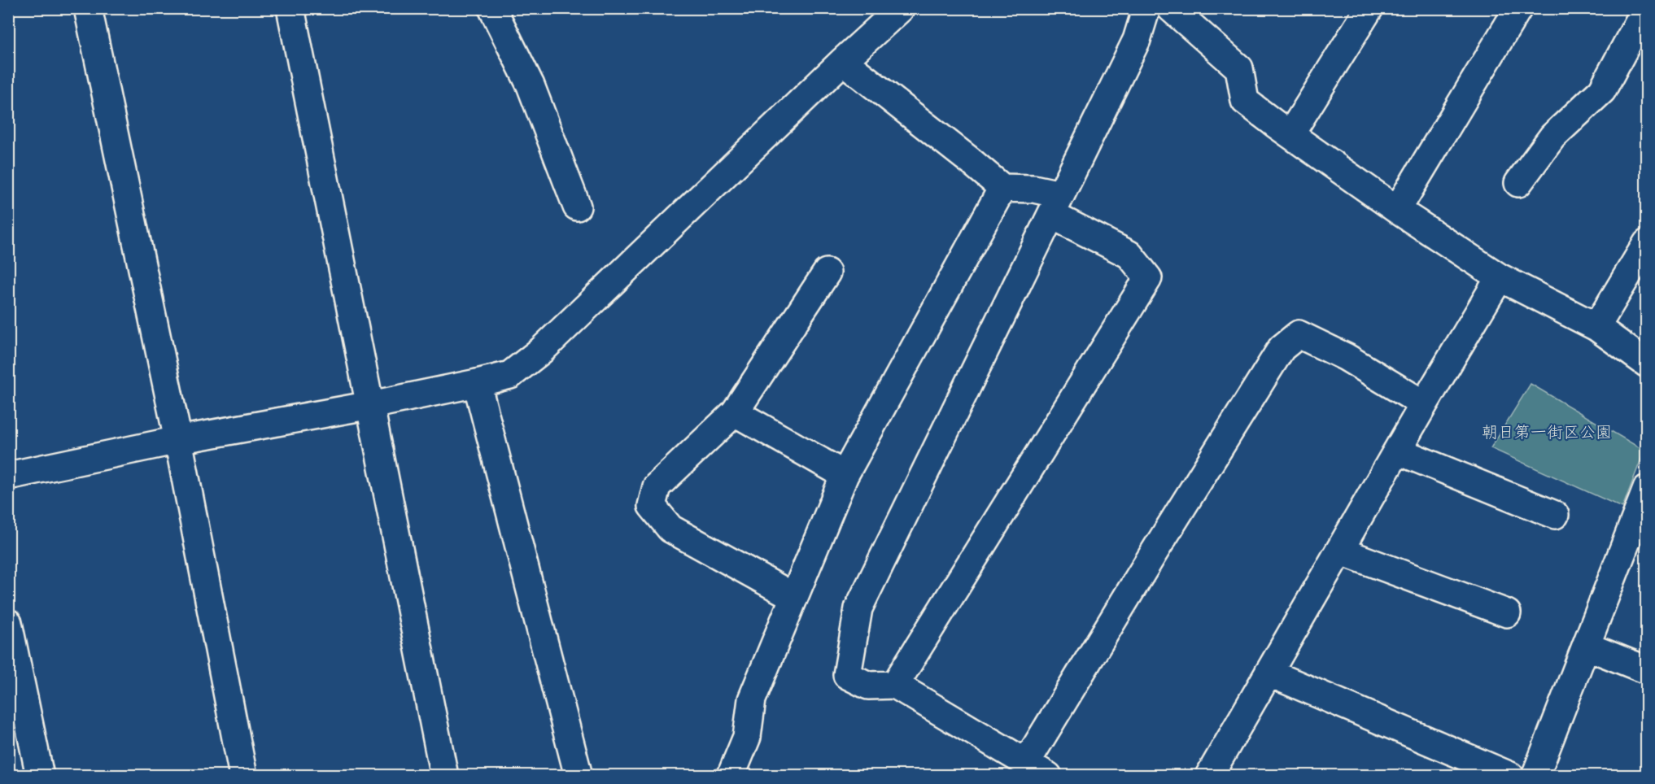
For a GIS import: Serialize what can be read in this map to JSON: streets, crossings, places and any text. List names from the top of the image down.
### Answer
{
  "parks": ["朝日第一街区公園"]
}
